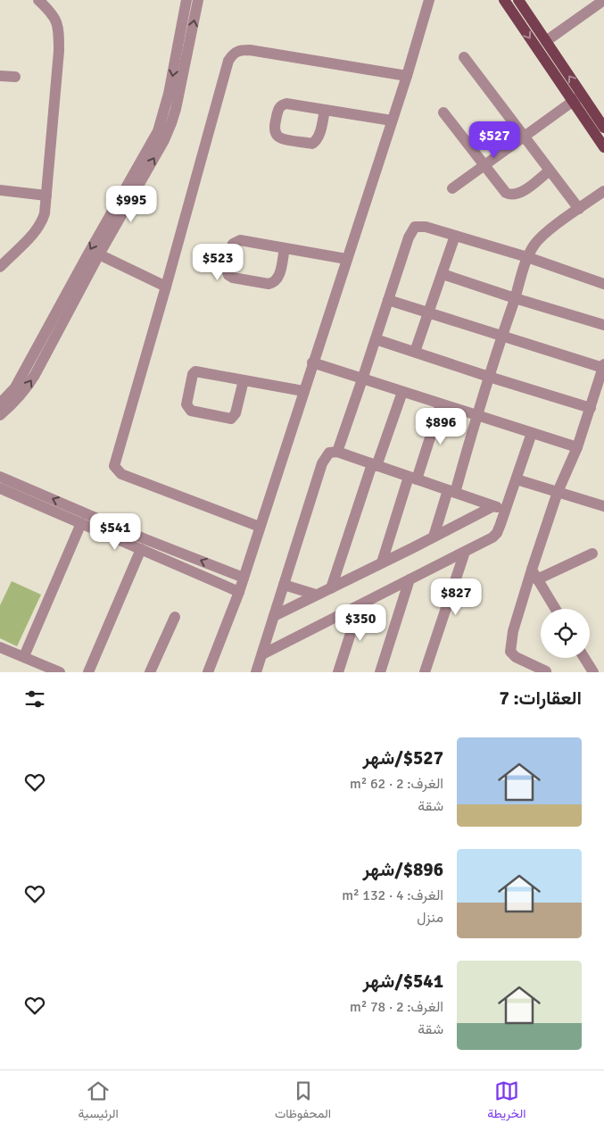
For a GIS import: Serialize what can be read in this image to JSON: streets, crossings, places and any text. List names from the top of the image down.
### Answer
{
  "page": {
    "price": [
      "$527",
      "$995",
      "$523",
      "$896",
      "$541",
      "$827",
      "$350"
    ],
    "heading": "العقارات: 7",
    "list": [
      {
        "name": "$527/شهر",
        "note": "الغرف: 2 · 62 m² · شقة"
      },
      {
        "name": "$896/شهر",
        "note": "الغرف: 4 · 132 m² · منزل"
      },
      {
        "name": "$541/شهر",
        "note": "الغرف: 2 · 78 m² · شقة"
      }
    ],
    "tabs": ["الخريطة", "المحفوظات", "الرئيسية"]
  }
}
